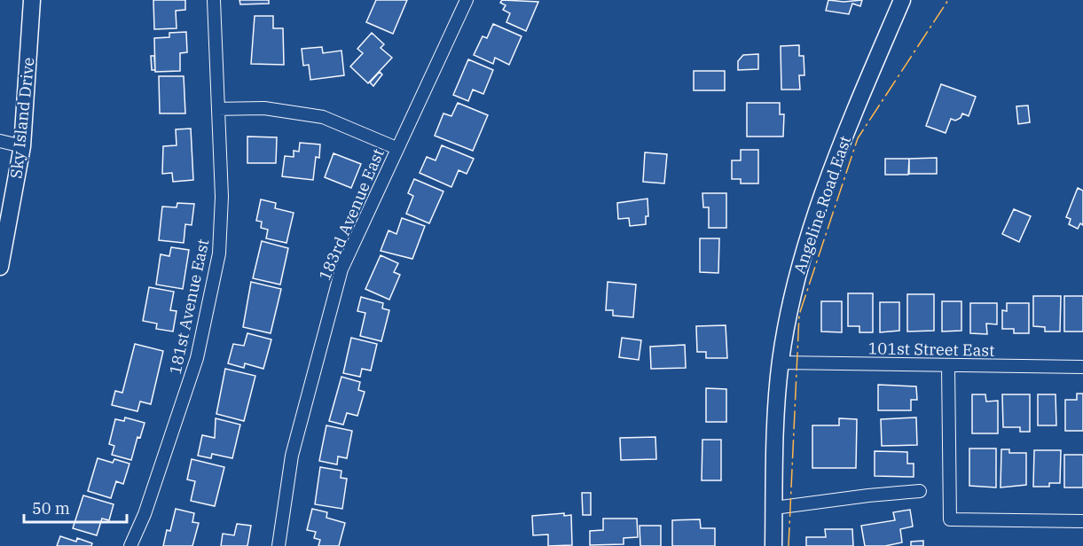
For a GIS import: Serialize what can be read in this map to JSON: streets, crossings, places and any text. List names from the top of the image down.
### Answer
{
  "streets": {
    "street": [
      "Sky Island Drive",
      "Angeline Road East",
      "183rd Avenue East",
      "181st Avenue East",
      "101st Street East"
    ]
  },
  "crossings": [
    ["Angeline Road East", "101st Street East"]
  ],
  "scale_bar": "50 m"
}
